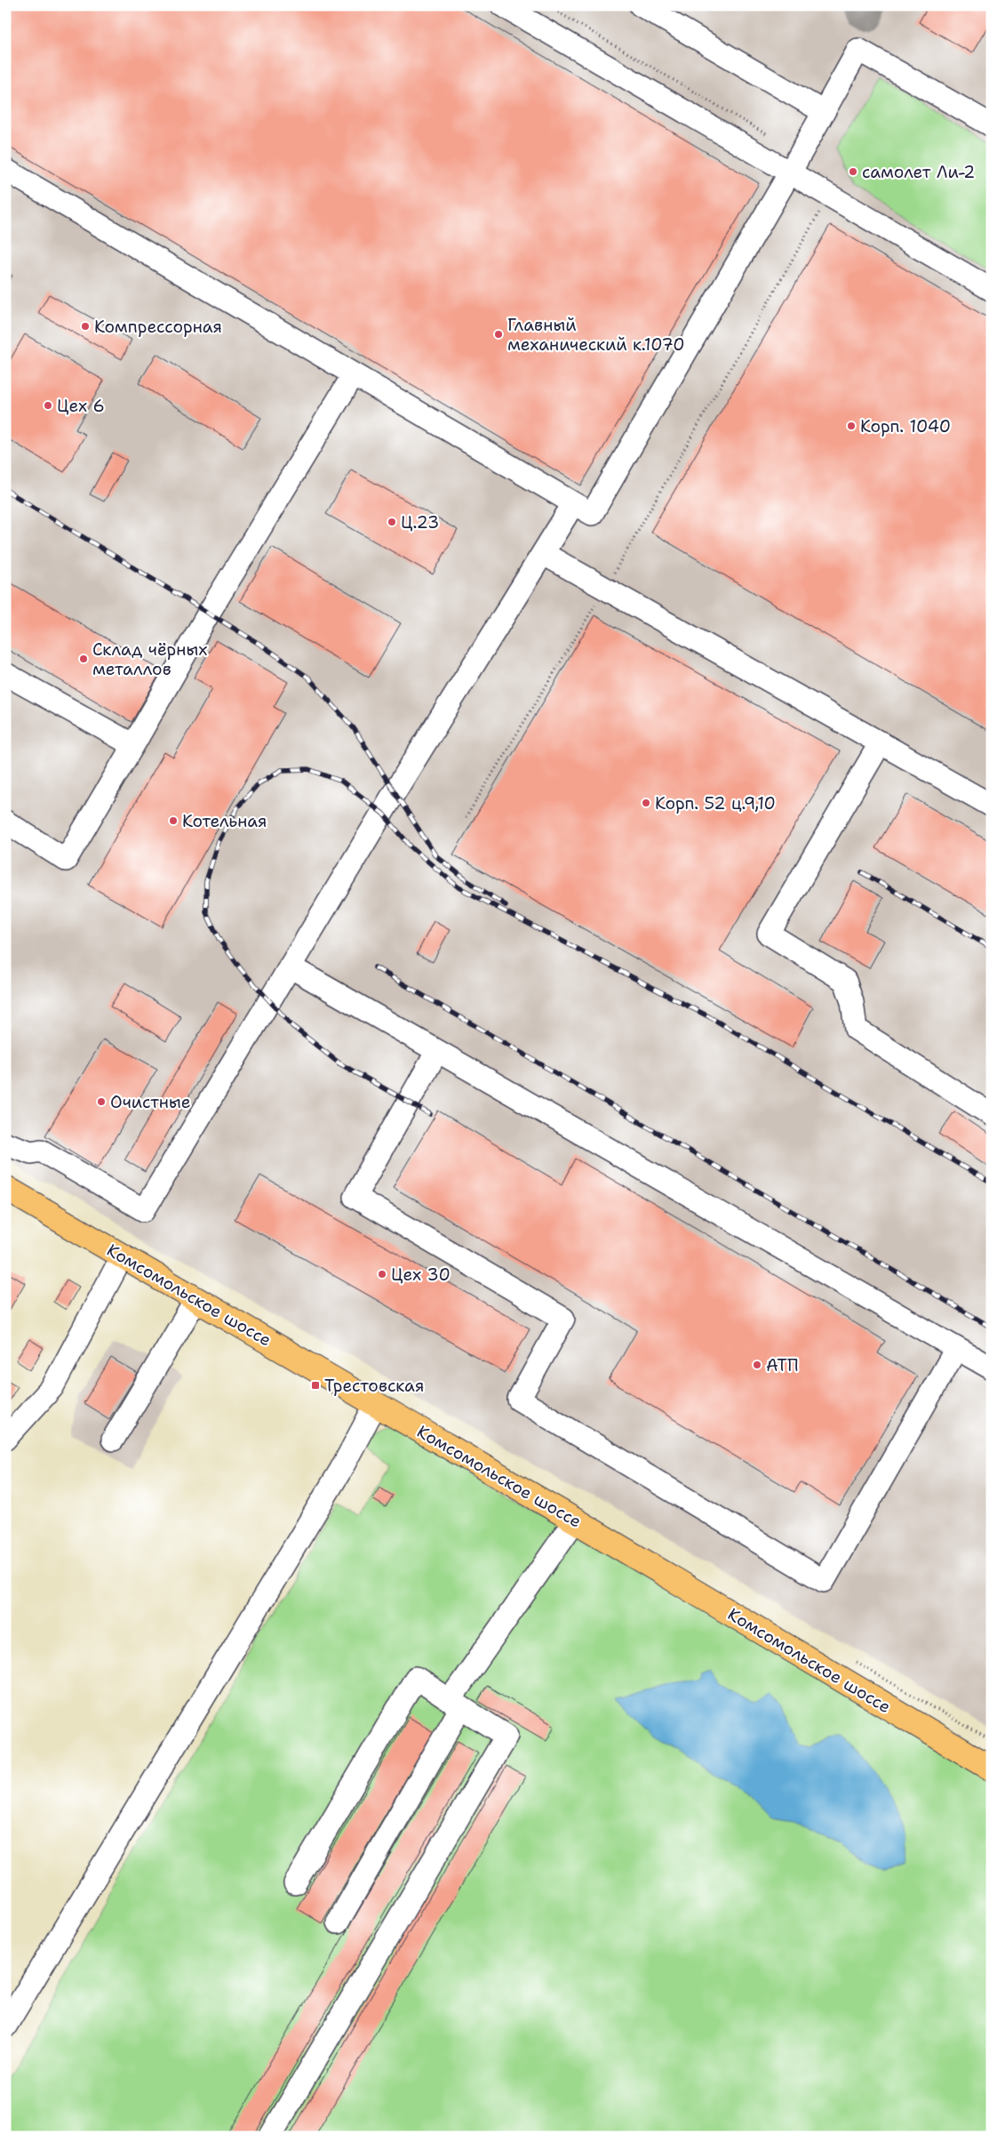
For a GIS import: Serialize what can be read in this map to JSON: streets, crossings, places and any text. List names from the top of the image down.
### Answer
{
  "streets": {
    "main road": ["Комсомольское шоссе"]
  },
  "places": {
    "other": [
      "самолет Ли-2",
      "Компрессорная",
      "Главный механический к.1070",
      "Цех 6",
      "Корп. 1040",
      "Ц.23",
      "Склад чёрных металлов",
      "Корп. 52 ц.9,10",
      "Котельная",
      "Очистные",
      "Цех 30",
      "АТП"
    ],
    "transit": ["Трестовская"]
  }
}
